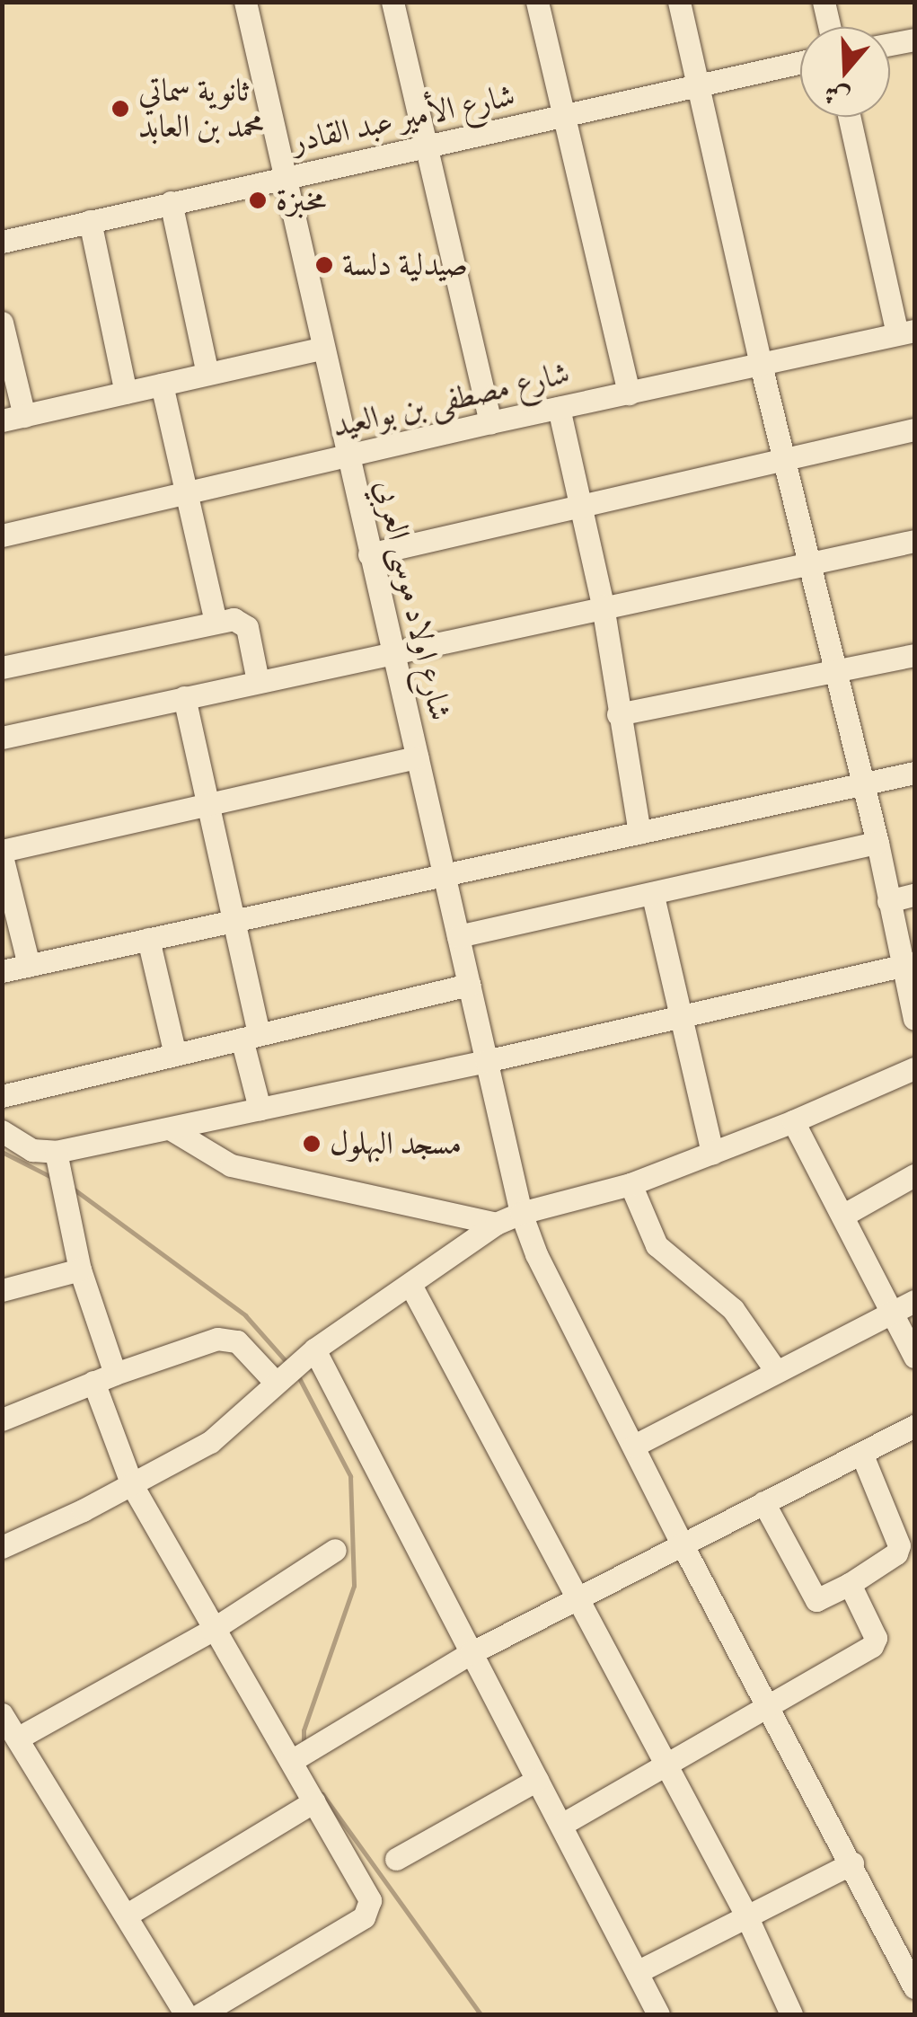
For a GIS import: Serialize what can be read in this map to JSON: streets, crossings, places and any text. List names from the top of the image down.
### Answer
{
  "streets": {
    "street": ["شارع الأمير عبد القادر", "شارع مصطفى بن بوالعيد", "شارع اولاد موسى العربي"]
  },
  "crossings": [
    ["شارع الأمير عبد القادر", "شارع اولاد موسى العربي"],
    ["شارع مصطفى بن بوالعيد", "شارع اولاد موسى العربي"]
  ],
  "places": [
    "ثانوية سماتي محمد بن العابد",
    "مخبزة",
    "صيدلية دلسة",
    "مسجد البهلول"
  ],
  "north": "bottom"
}
